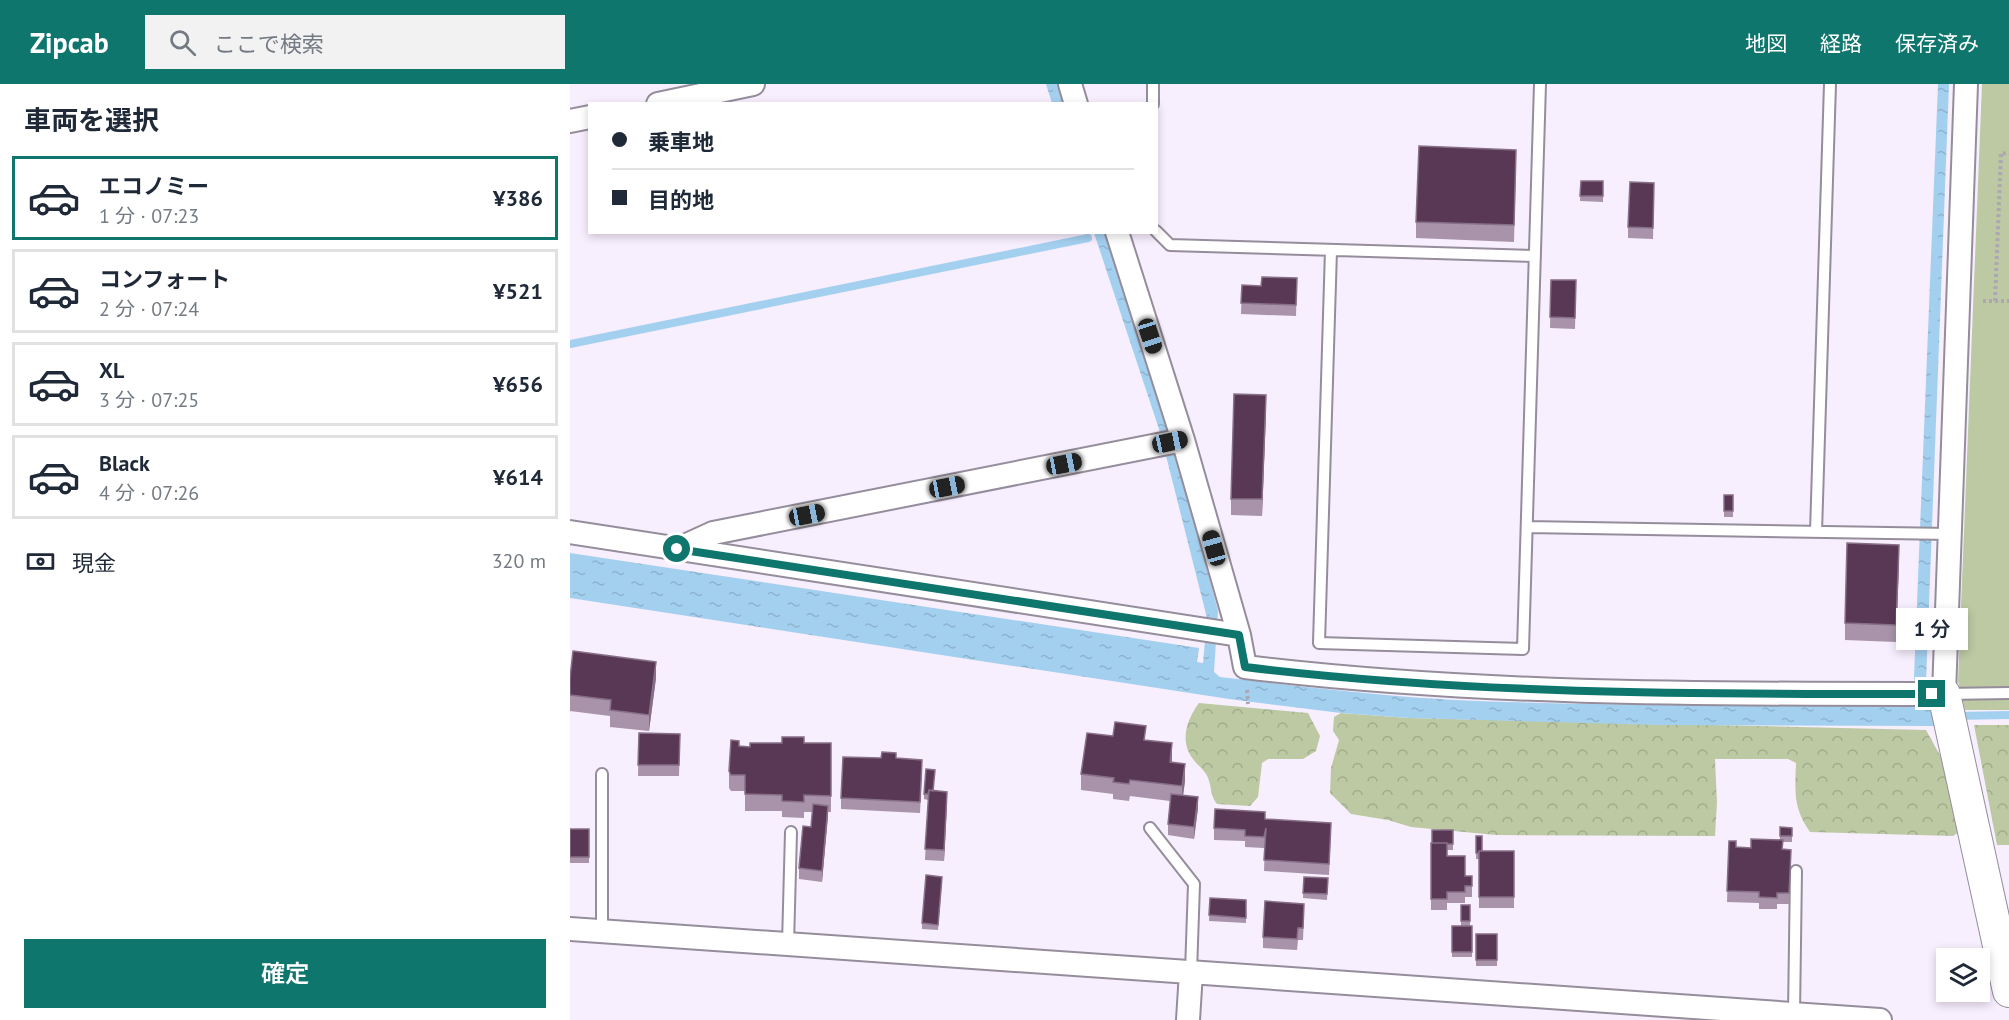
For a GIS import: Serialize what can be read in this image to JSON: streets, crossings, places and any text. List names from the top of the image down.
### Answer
{
  "page": {
    "header": "Zipcab",
    "search": "ここで検索",
    "nav": ["地図", "経路", "保存済み"],
    "heading": "車両を選択",
    "banner": ["乗車地", "目的地"],
    "list": [
      {
        "name": "エコノミー",
        "note": "1 分 · 07:23",
        "value": "¥386"
      },
      {
        "name": "コンフォート",
        "note": "2 分 · 07:24",
        "value": "¥521"
      },
      {
        "name": "XL",
        "note": "3 分 · 07:25",
        "value": "¥656"
      },
      {
        "name": "Black",
        "note": "4 分 · 07:26",
        "value": "¥614"
      }
    ],
    "pay": ["現金", "320 m"],
    "bubble": "1 分",
    "buttons": "確定"
  }
}
